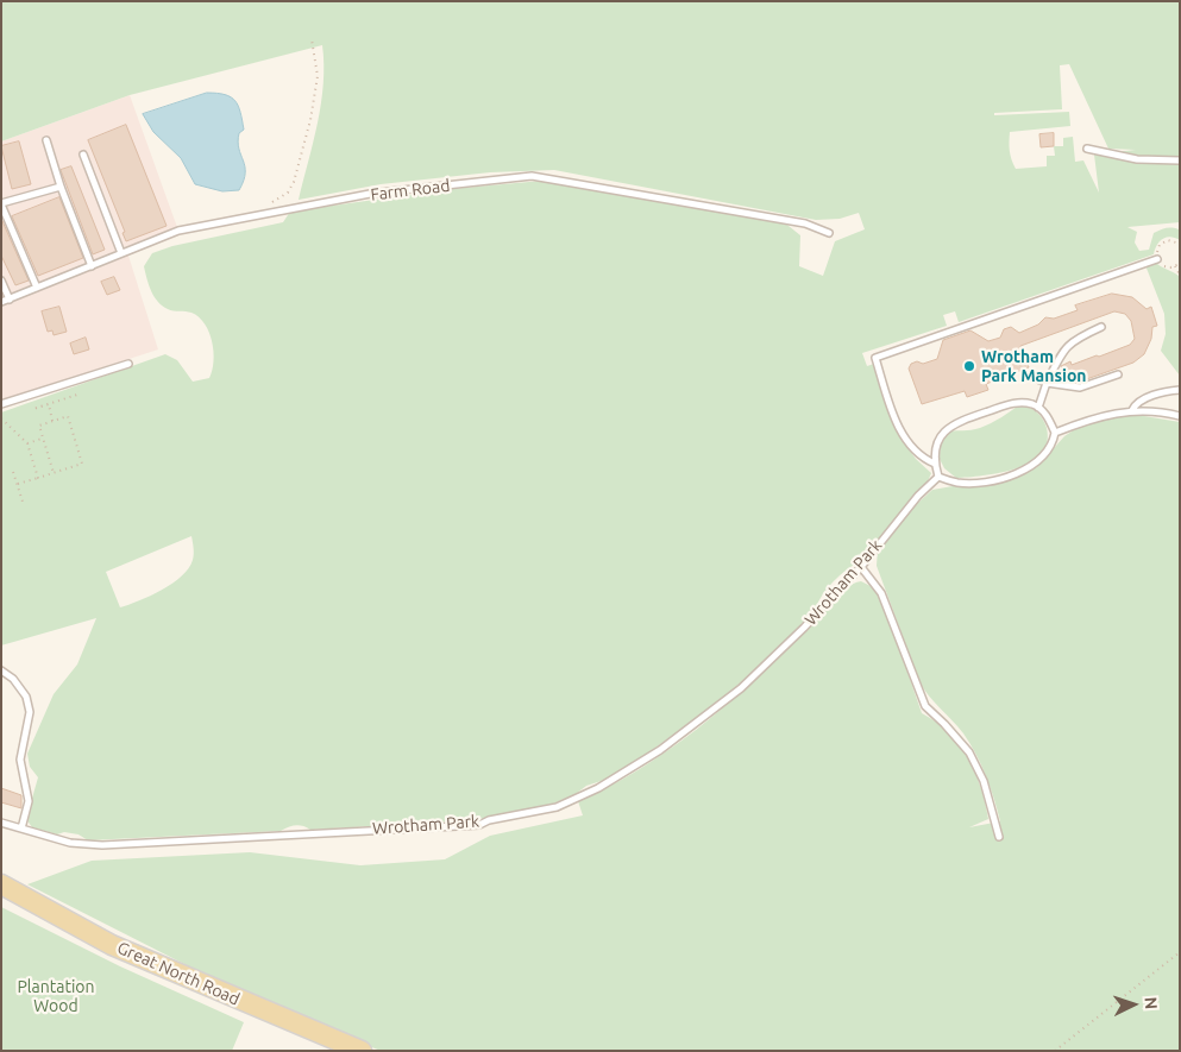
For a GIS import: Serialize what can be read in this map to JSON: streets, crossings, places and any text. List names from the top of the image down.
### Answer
{
  "streets": {
    "main road": ["Great North Road"],
    "lane": ["Farm Road", "Wrotham Park"]
  },
  "parks": ["Plantation Wood"],
  "places": ["Wrotham Park Mansion"],
  "north": "right"
}
